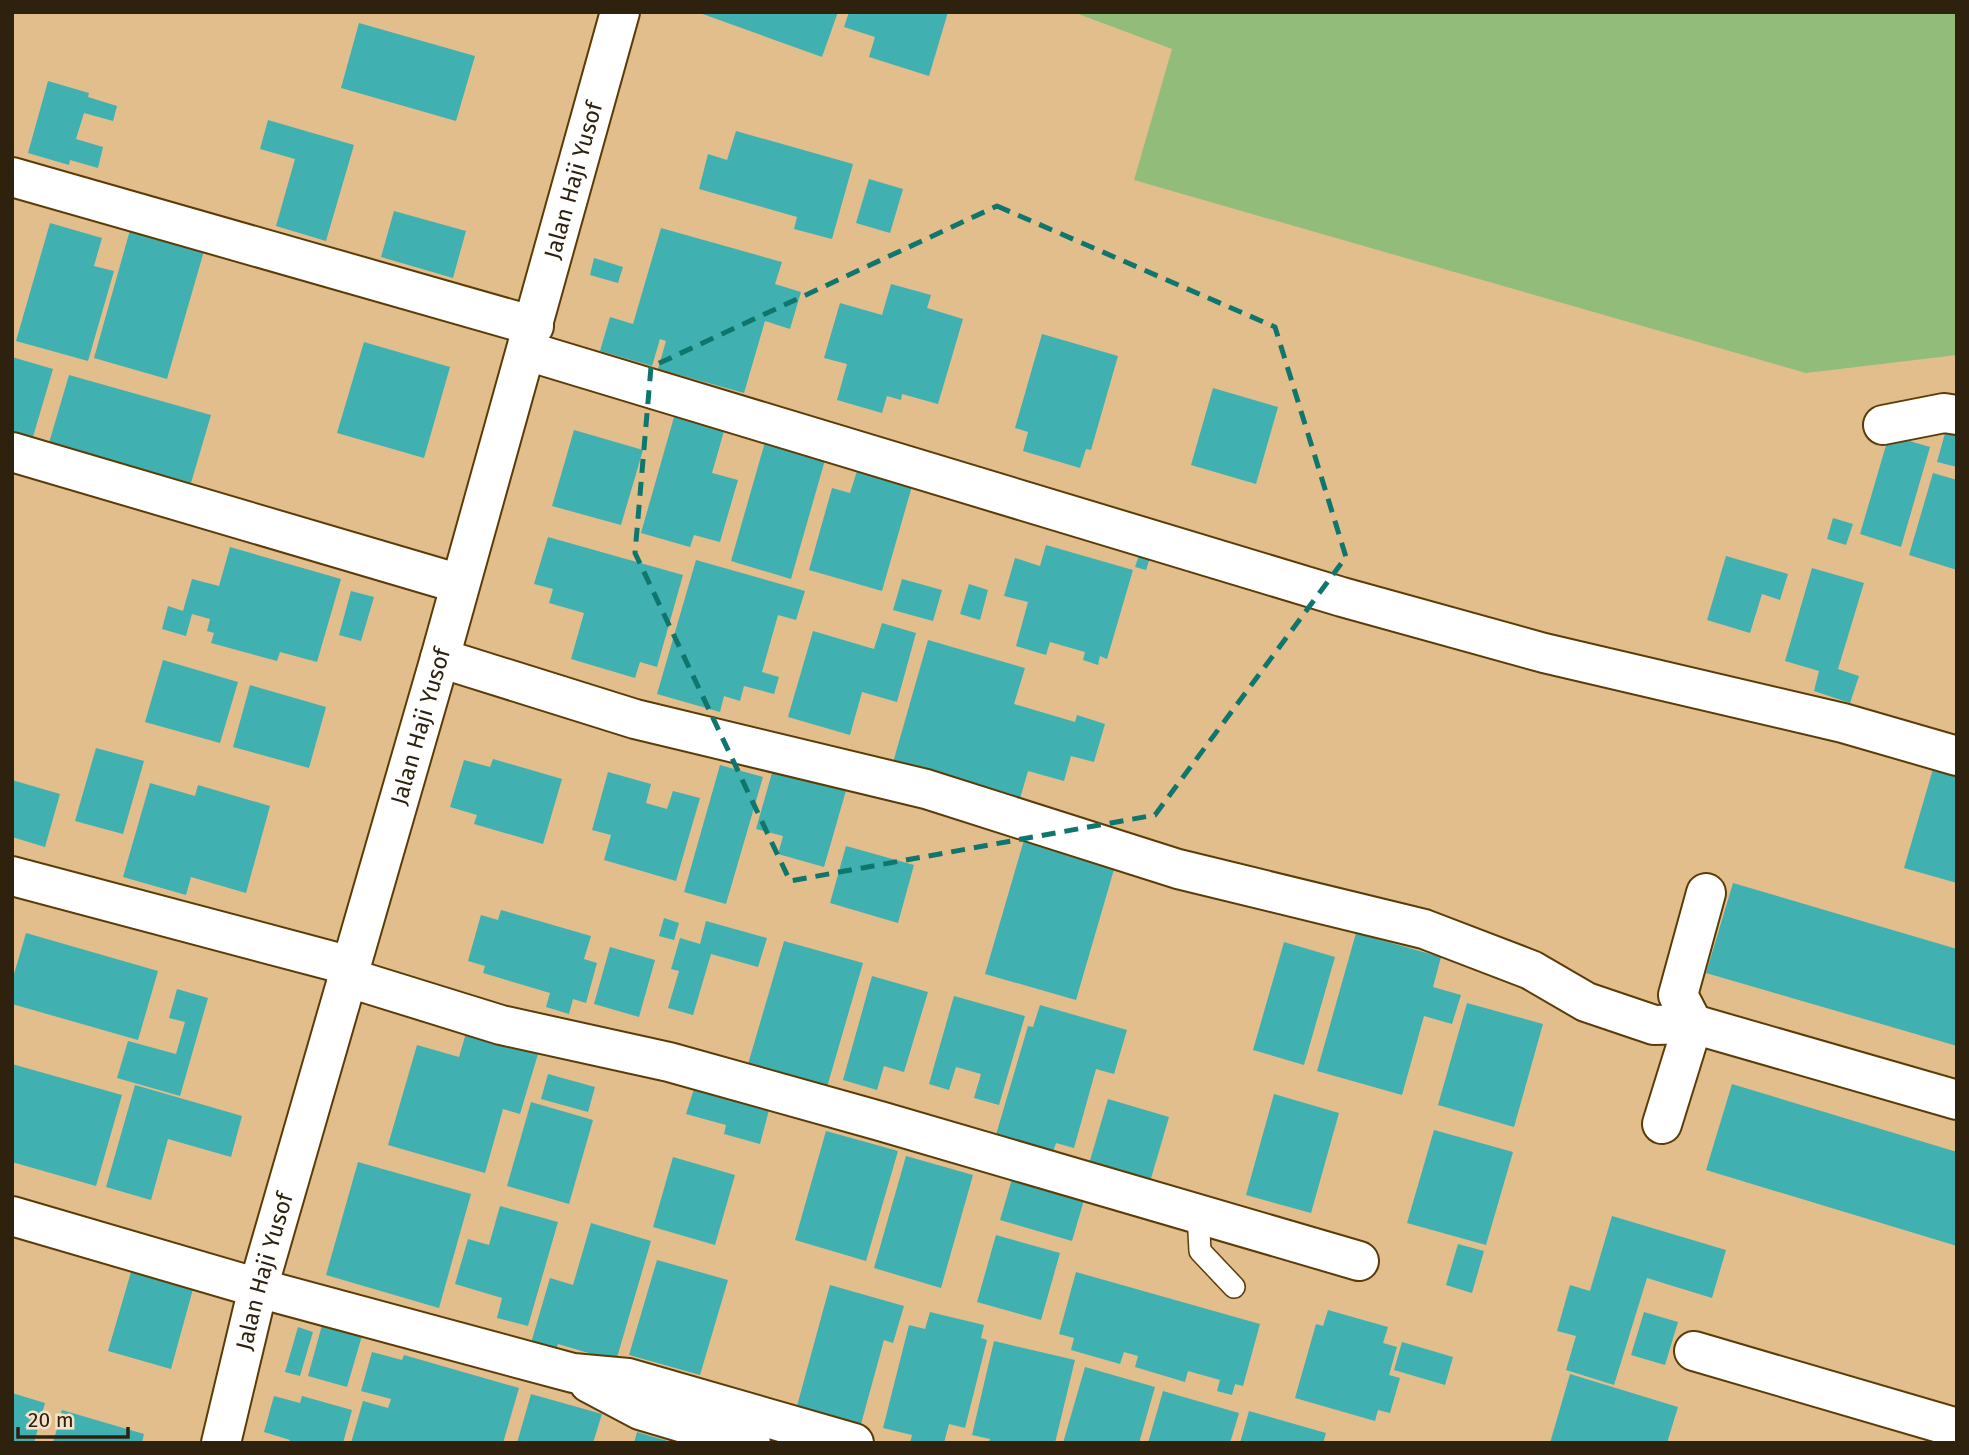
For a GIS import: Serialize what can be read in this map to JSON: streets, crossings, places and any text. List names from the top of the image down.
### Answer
{
  "streets": {
    "street": ["Jalan Haji Yusof"]
  },
  "scale_bar": "20 m"
}
